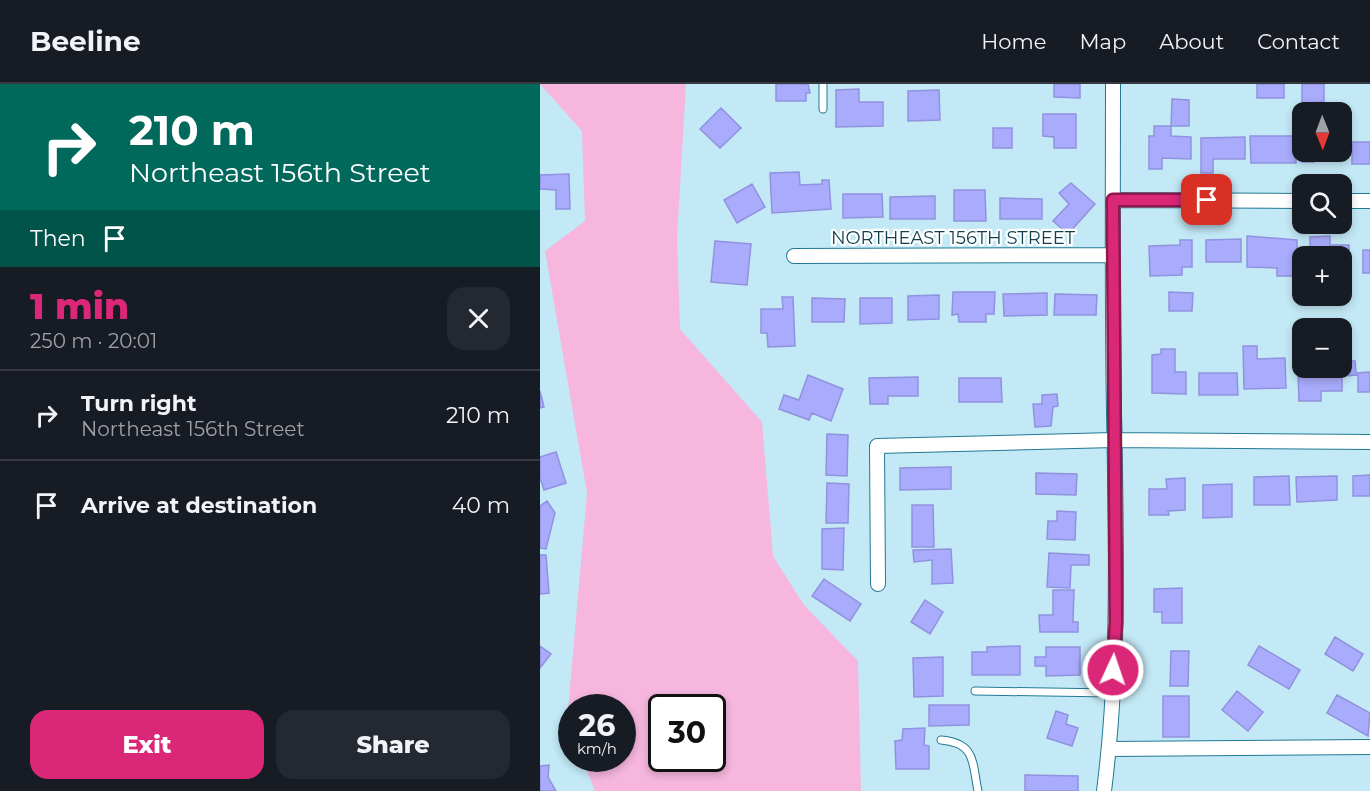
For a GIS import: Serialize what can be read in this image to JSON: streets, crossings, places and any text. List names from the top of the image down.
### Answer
{
  "streets": {
    "street": ["NORTHEAST 156TH STREET"]
  },
  "north": "bottom",
  "page": {
    "header": "Beeline",
    "nav": [
      "Home",
      "Map",
      "About",
      "Contact"
    ],
    "turn": ["210 m", "Northeast 156th Street"],
    "map_buttons": ["+", "−"],
    "then": "Then",
    "heading": ["1 min", "250 m · 20:01"],
    "list": [
      {
        "name": "Turn right",
        "note": "Northeast 156th Street",
        "value": "210 m"
      },
      {
        "name": "Arrive at destination",
        "value": "40 m"
      }
    ],
    "speed": "26 km/h",
    "limit": "30",
    "buttons": ["Exit", "Share"]
  }
}
